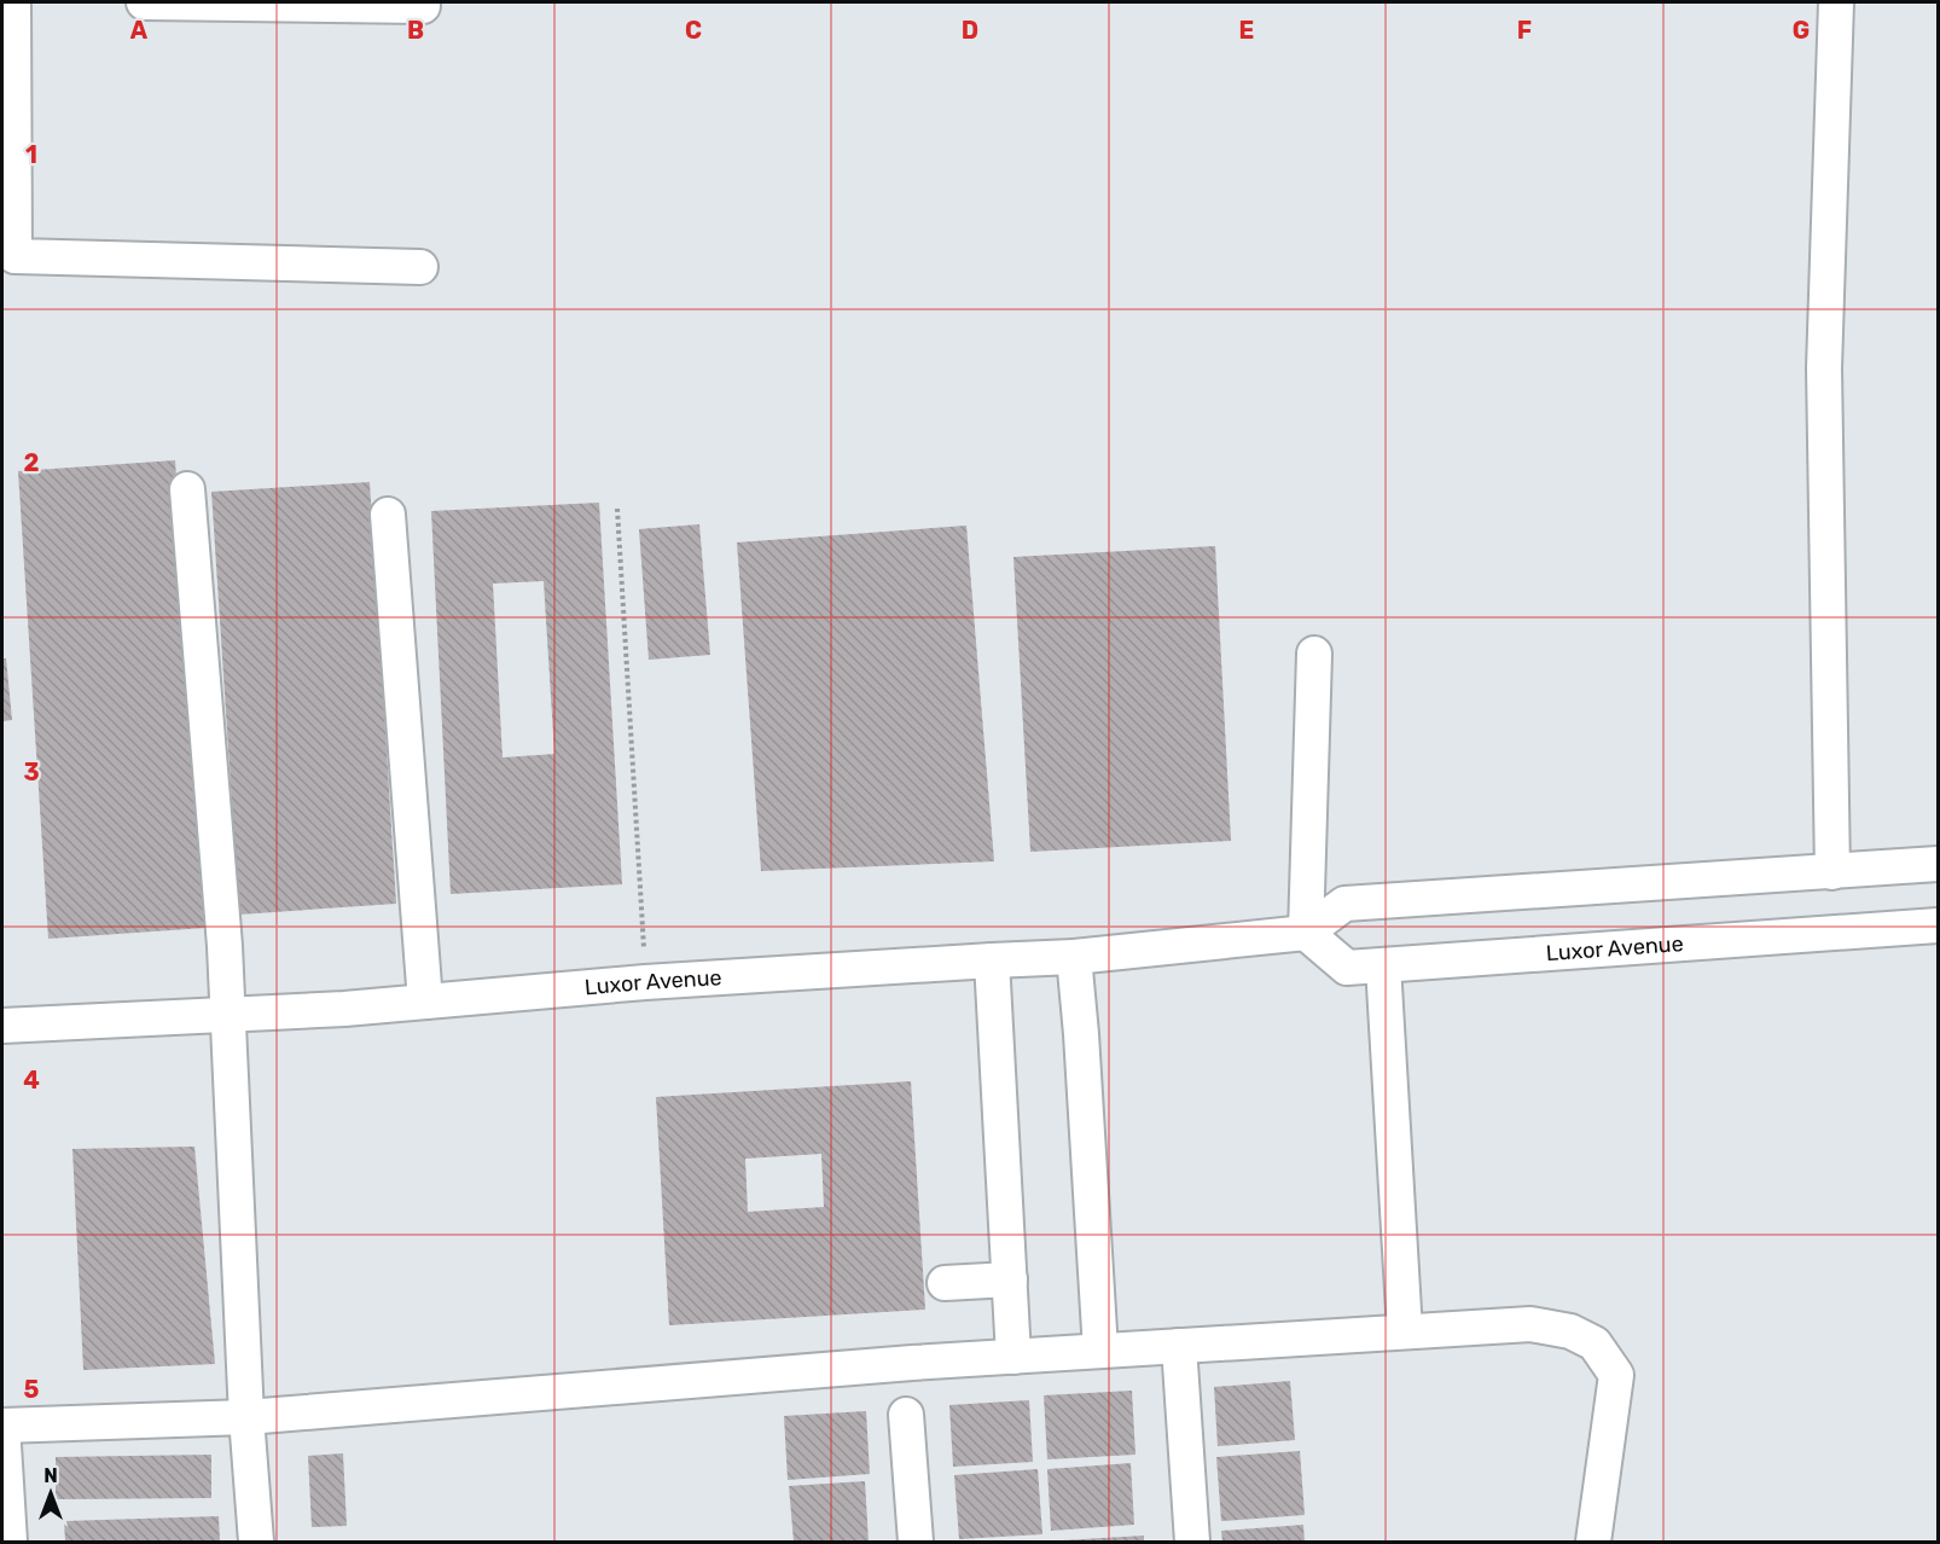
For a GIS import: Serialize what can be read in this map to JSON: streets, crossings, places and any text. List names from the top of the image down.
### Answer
{
  "streets": {
    "street": ["Luxor Avenue"]
  },
  "north": "top",
  "grid": {
    "columns": [
      "A",
      "B",
      "C",
      "D",
      "E",
      "F",
      "G"
    ],
    "rows": [
      "1",
      "2",
      "3",
      "4",
      "5"
    ]
  }
}
